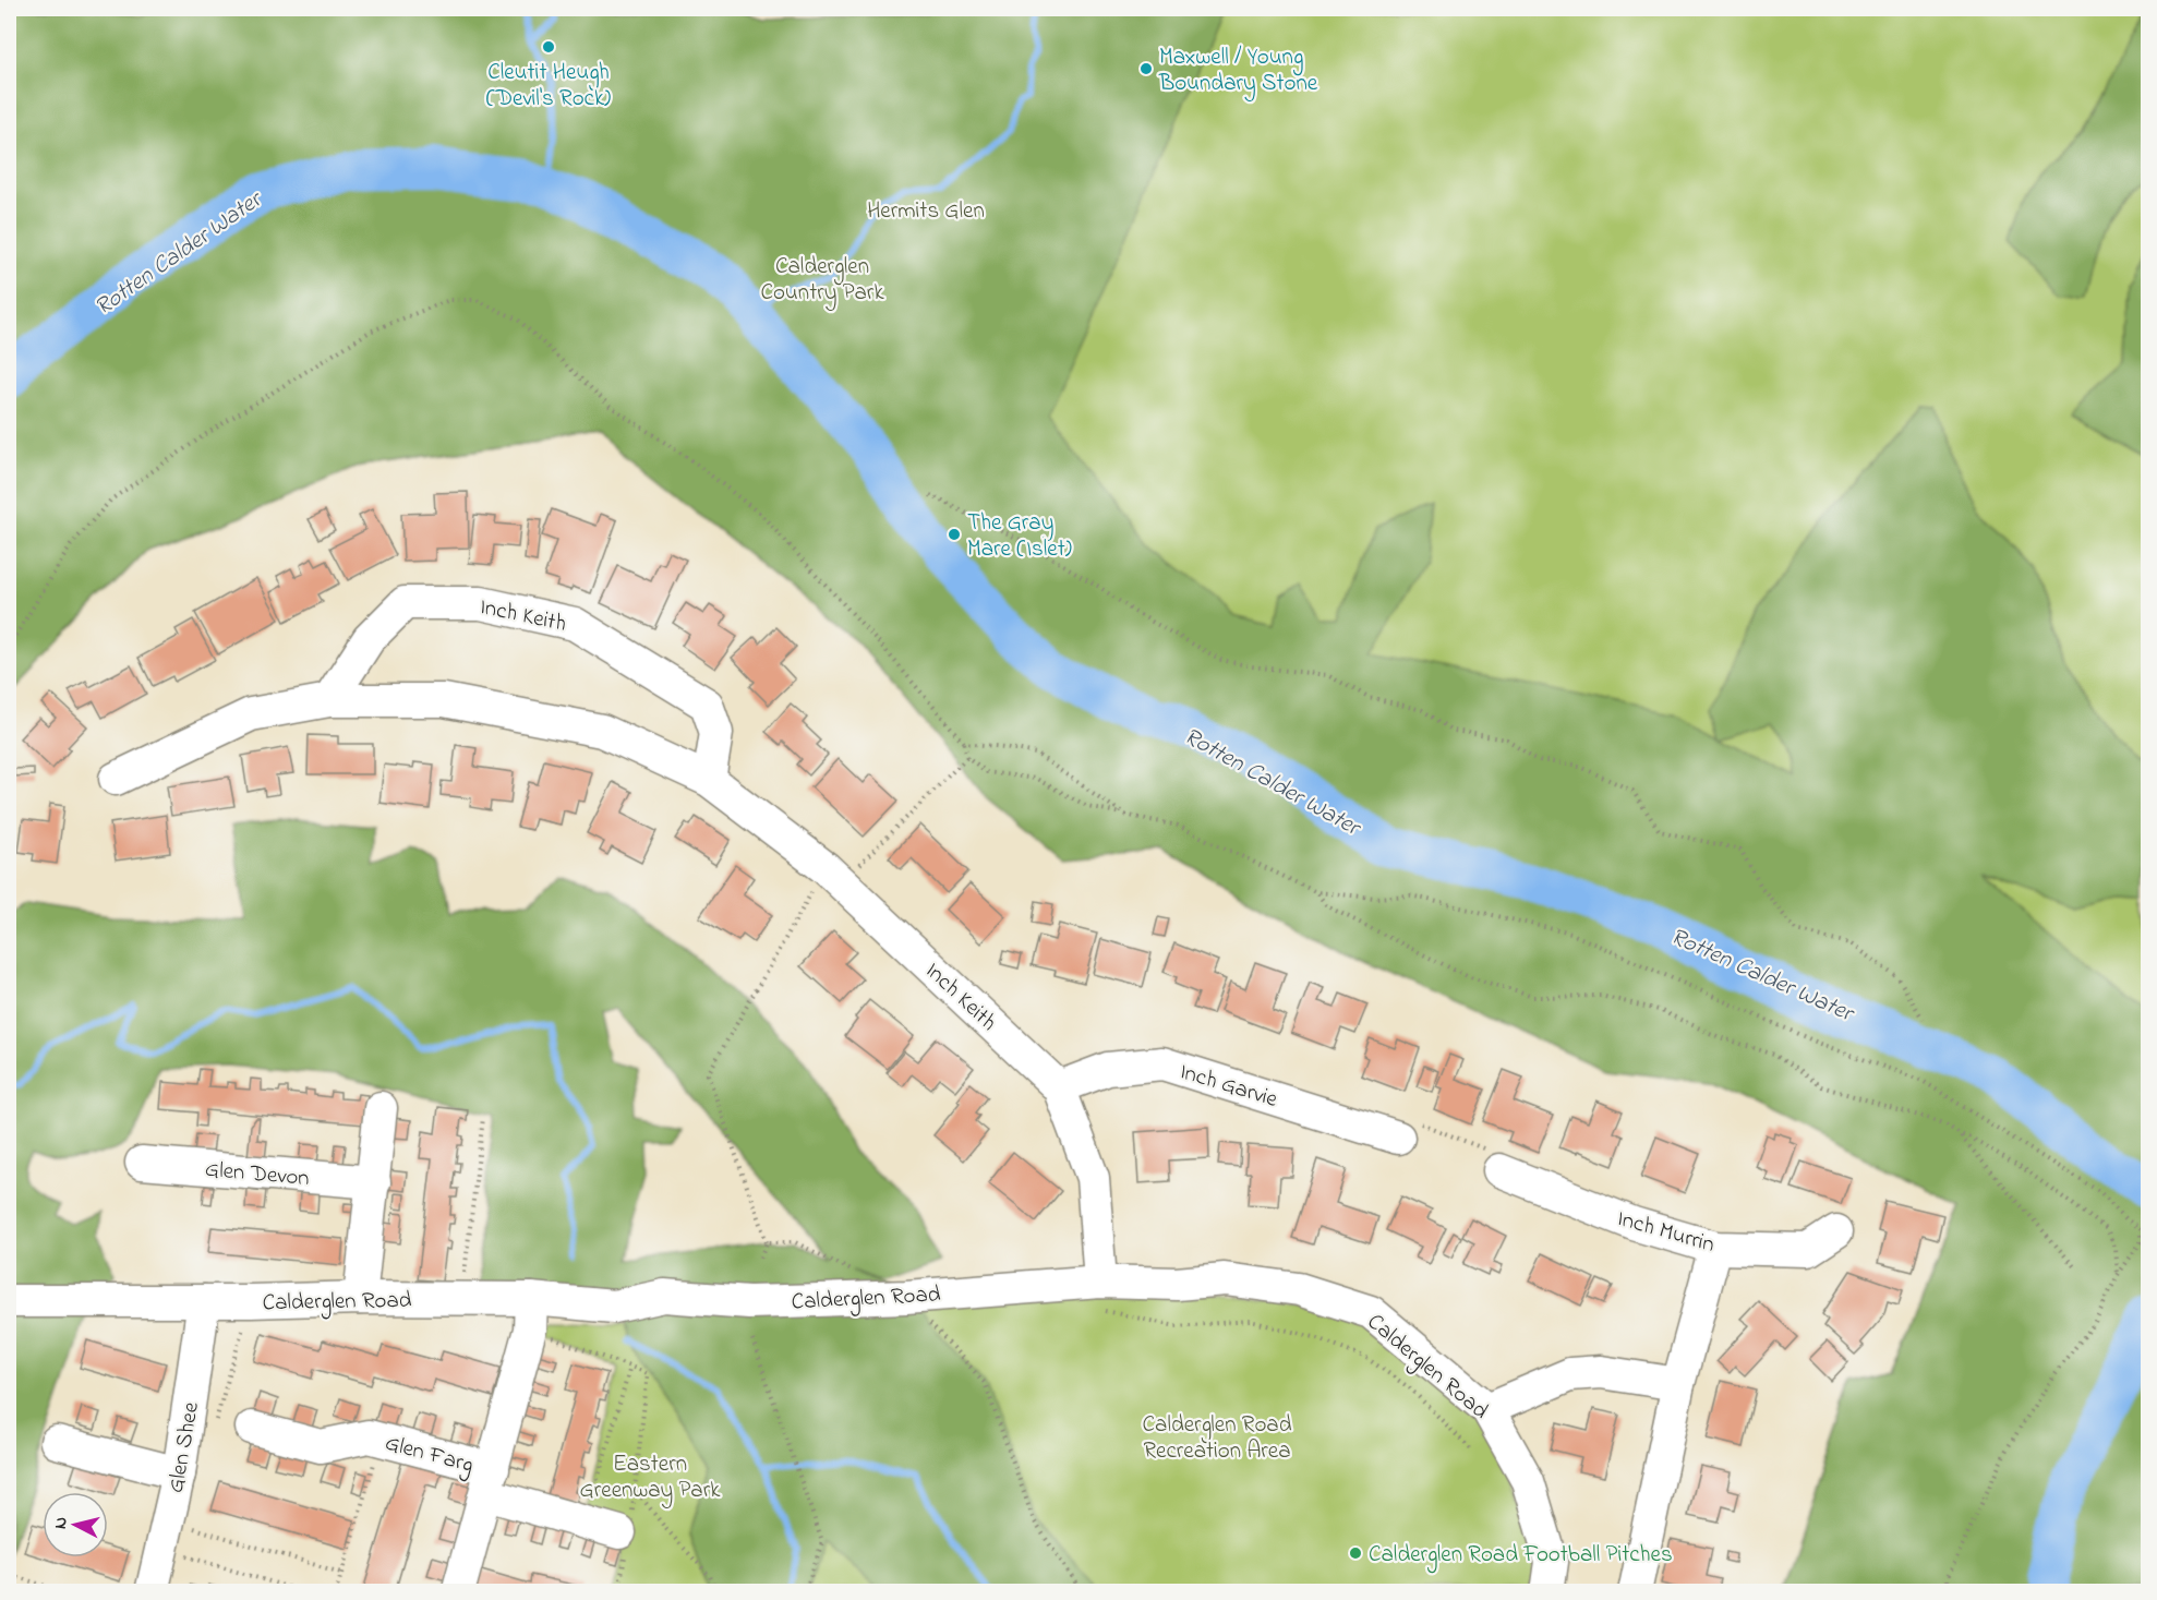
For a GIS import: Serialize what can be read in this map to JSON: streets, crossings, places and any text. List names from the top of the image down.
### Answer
{
  "streets": {
    "street": [
      "Inch Keith",
      "Inch Garvie",
      "Glen Devon",
      "Inch Murrin",
      "Calderglen Road",
      "Glen Shee",
      "Glen Farg"
    ]
  },
  "crossings": [
    ["Inch Keith", "Inch Garvie"],
    ["Inch Keith", "Calderglen Road"],
    ["Calderglen Road", "Glen Shee"],
    ["Calderglen Road", "Glen Farg"]
  ],
  "water": ["Rotten Calder Water"],
  "parks": [
    "Hermits Glen",
    "Calderglen Country Park",
    "Calderglen Road Recreation Area",
    "Eastern Greenway Park"
  ],
  "places": [
    "Cleutit Heugh (Devil's Rock)",
    "Maxwell / Young Boundary Stone",
    "The Gray Mare (Islet)",
    "Calderglen Road Football Pitches"
  ],
  "north": "left"
}
